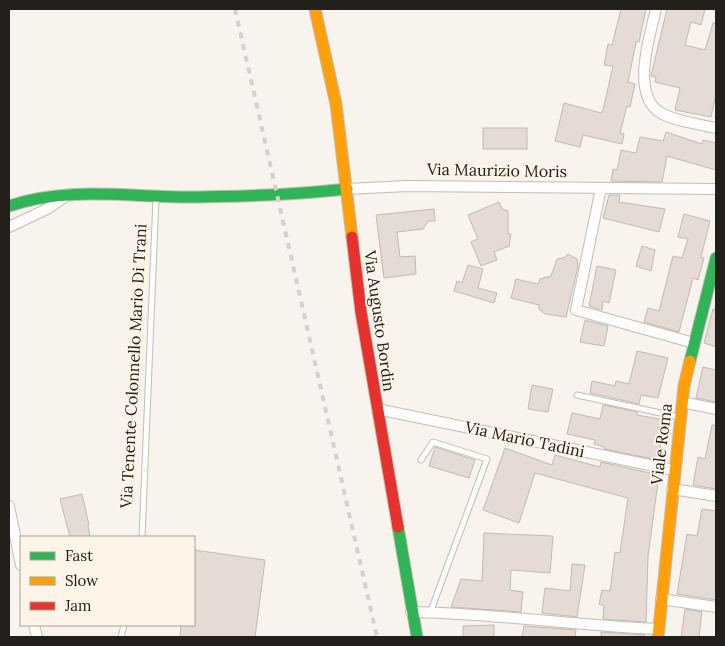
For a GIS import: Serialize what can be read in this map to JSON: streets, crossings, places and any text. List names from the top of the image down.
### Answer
{
  "streets": {
    "street": [
      "Via Maurizio Moris",
      "Via Augusto Bordin",
      "Via Mario Tadini",
      "Viale Roma"
    ],
    "lane": ["Via Tenente Colonnello Mario Di Trani"]
  },
  "crossings": [
    ["Via Maurizio Moris", "Via Augusto Bordin"],
    ["Via Maurizio Moris", "Via Tenente Colonnello Mario Di Trani"],
    ["Via Augusto Bordin", "Via Mario Tadini"],
    ["Via Mario Tadini", "Viale Roma"]
  ],
  "legend": ["Fast", "Slow", "Jam"]
}
